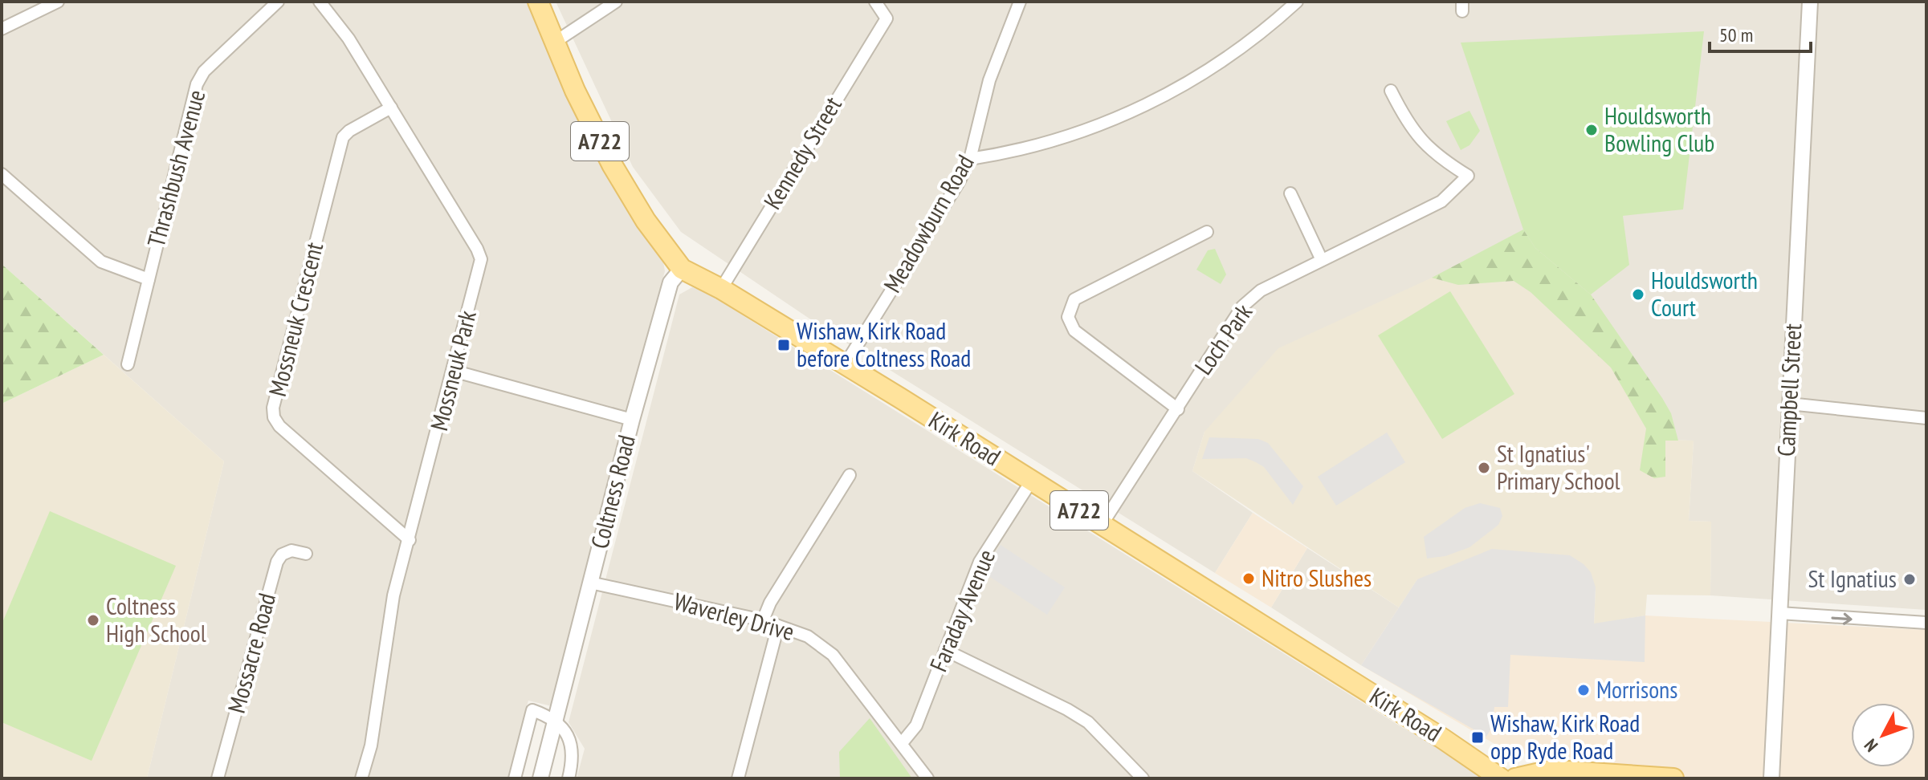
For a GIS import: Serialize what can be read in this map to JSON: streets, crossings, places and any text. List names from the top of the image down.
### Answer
{
  "streets": {
    "main road": ["A722", "Kirk Road"],
    "street": [
      "Kennedy Street",
      "Thrashbush Avenue",
      "Meadowburn Road",
      "Mossneuk Crescent",
      "Loch Park",
      "Mossneuk Park",
      "Campbell Street",
      "Coltness Road",
      "Faraday Avenue",
      "Waverley Drive",
      "Mossacre Road"
    ]
  },
  "crossings": [
    ["Kennedy Street", "Kirk Road"],
    ["Meadowburn Road", "Kirk Road"],
    ["Mossneuk Crescent", "Mossneuk Park"],
    ["Loch Park", "Kirk Road"],
    ["Kirk Road", "Coltness Road"],
    ["Kirk Road", "Faraday Avenue"],
    ["Coltness Road", "Waverley Drive"],
    ["Faraday Avenue", "Waverley Drive"]
  ],
  "places": {
    "other": [
      "Houldsworth Bowling Club",
      "Houldsworth Court",
      "St Ignatius' Primary School",
      "Nitro Slushes",
      "St Ignatius",
      "Coltness High School",
      "Morrisons"
    ],
    "transit": ["Wishaw, Kirk Road before Coltness Road", "Wishaw, Kirk Road opp Ryde Road"]
  },
  "scale_bar": "50 m",
  "north": "bottom left"
}
